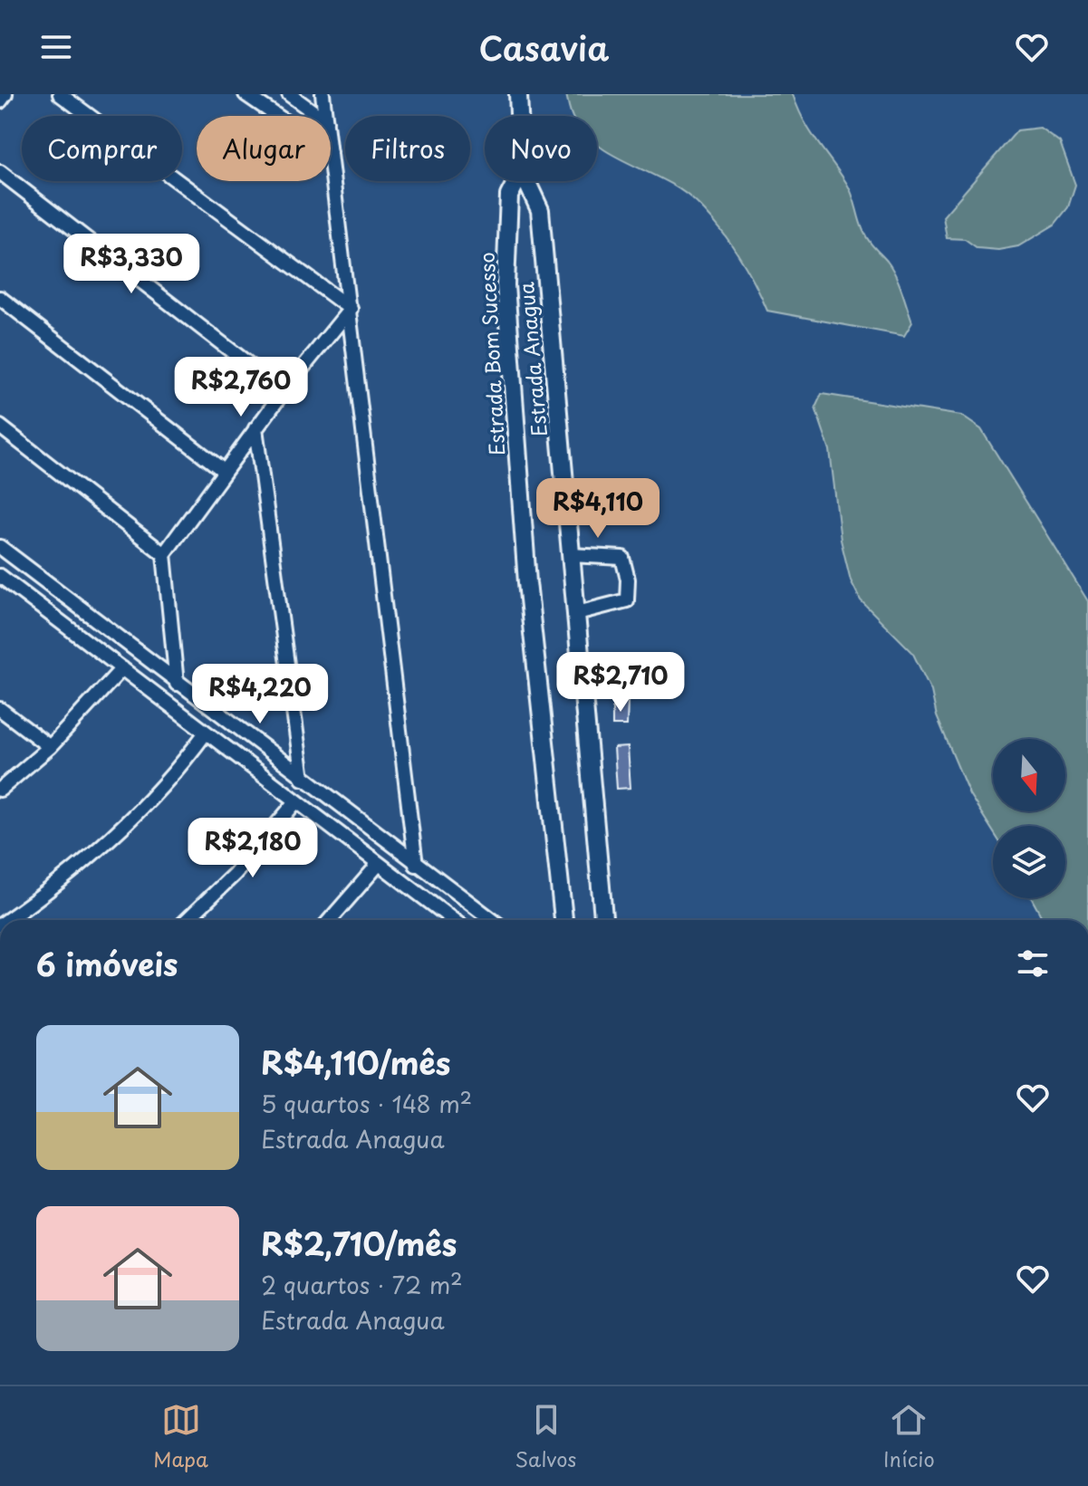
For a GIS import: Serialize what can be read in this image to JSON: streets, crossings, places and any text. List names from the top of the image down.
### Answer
{
  "streets": {
    "main road": ["Estrada Bom Sucesso", "Estrada Anagua"]
  },
  "north": "bottom",
  "page": {
    "header": "Casavia",
    "chip": [
      "Comprar",
      "Alugar",
      "Filtros",
      "Novo"
    ],
    "price": [
      "R$3,330",
      "R$2,760",
      "R$4,110",
      "R$2,710",
      "R$4,220",
      "R$2,180"
    ],
    "heading": "6 imóveis",
    "list": [
      {
        "name": "R$4,110/mês",
        "note": "5 quartos · 148 m² · Estrada Anagua"
      },
      {
        "name": "R$2,710/mês",
        "note": "2 quartos · 72 m² · Estrada Anagua"
      }
    ],
    "tabs": ["Mapa", "Salvos", "Início"]
  }
}
